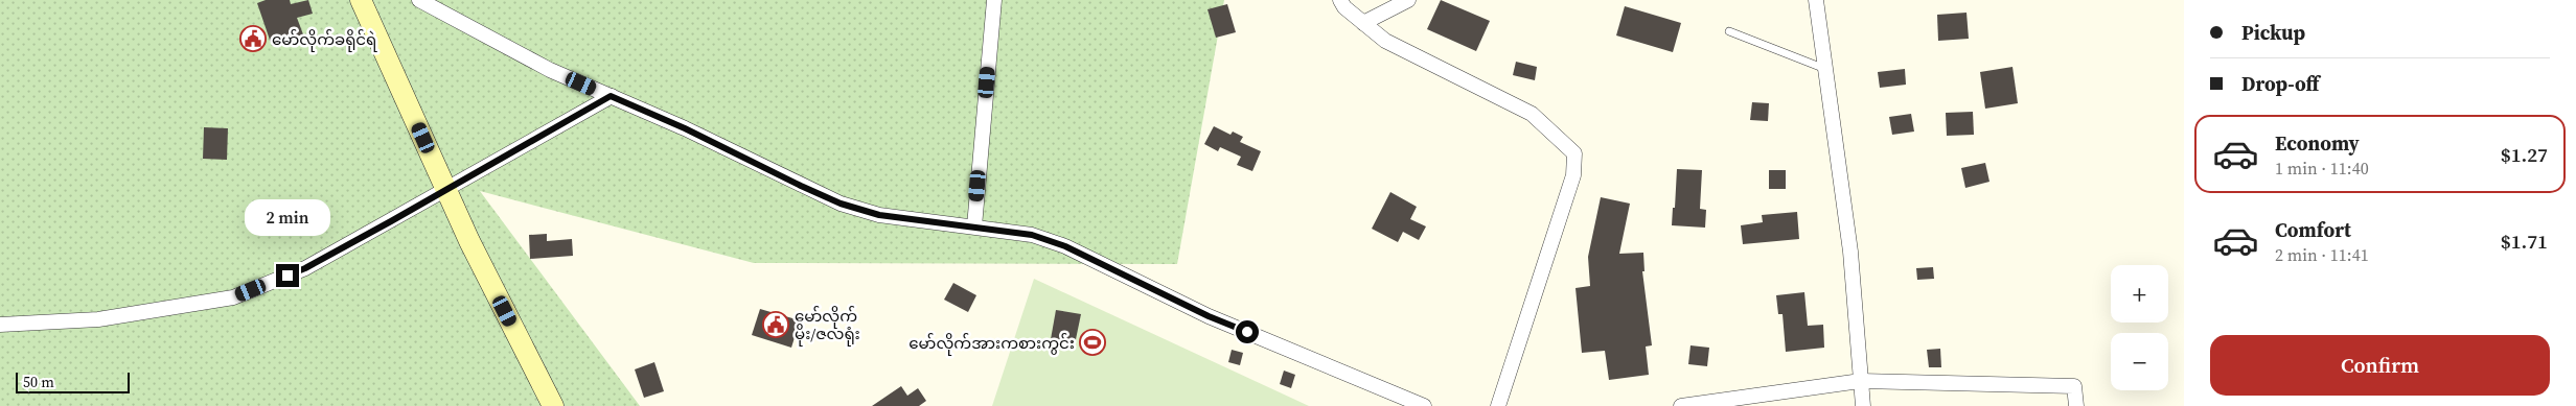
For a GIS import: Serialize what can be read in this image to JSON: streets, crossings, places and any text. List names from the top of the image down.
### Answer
{
  "places": {
    "public building": ["မော်လိုက်ခရိုင်ရဲ", "မော်လိုက် မိုး/ဇလရုံး"],
    "sports": ["မော်လိုက်အားကစားကွင်း"]
  },
  "scale_bar": "50 m",
  "page": {
    "banner": ["Pickup", "Drop-off"],
    "list": [
      {
        "name": "Economy",
        "note": "1 min · 11:40",
        "value": "$1.27"
      },
      {
        "name": "Comfort",
        "note": "2 min · 11:41",
        "value": "$1.71"
      }
    ],
    "bubble": "2 min",
    "map_buttons": ["+", "−"],
    "buttons": "Confirm",
    "scale": "50 m"
  }
}
